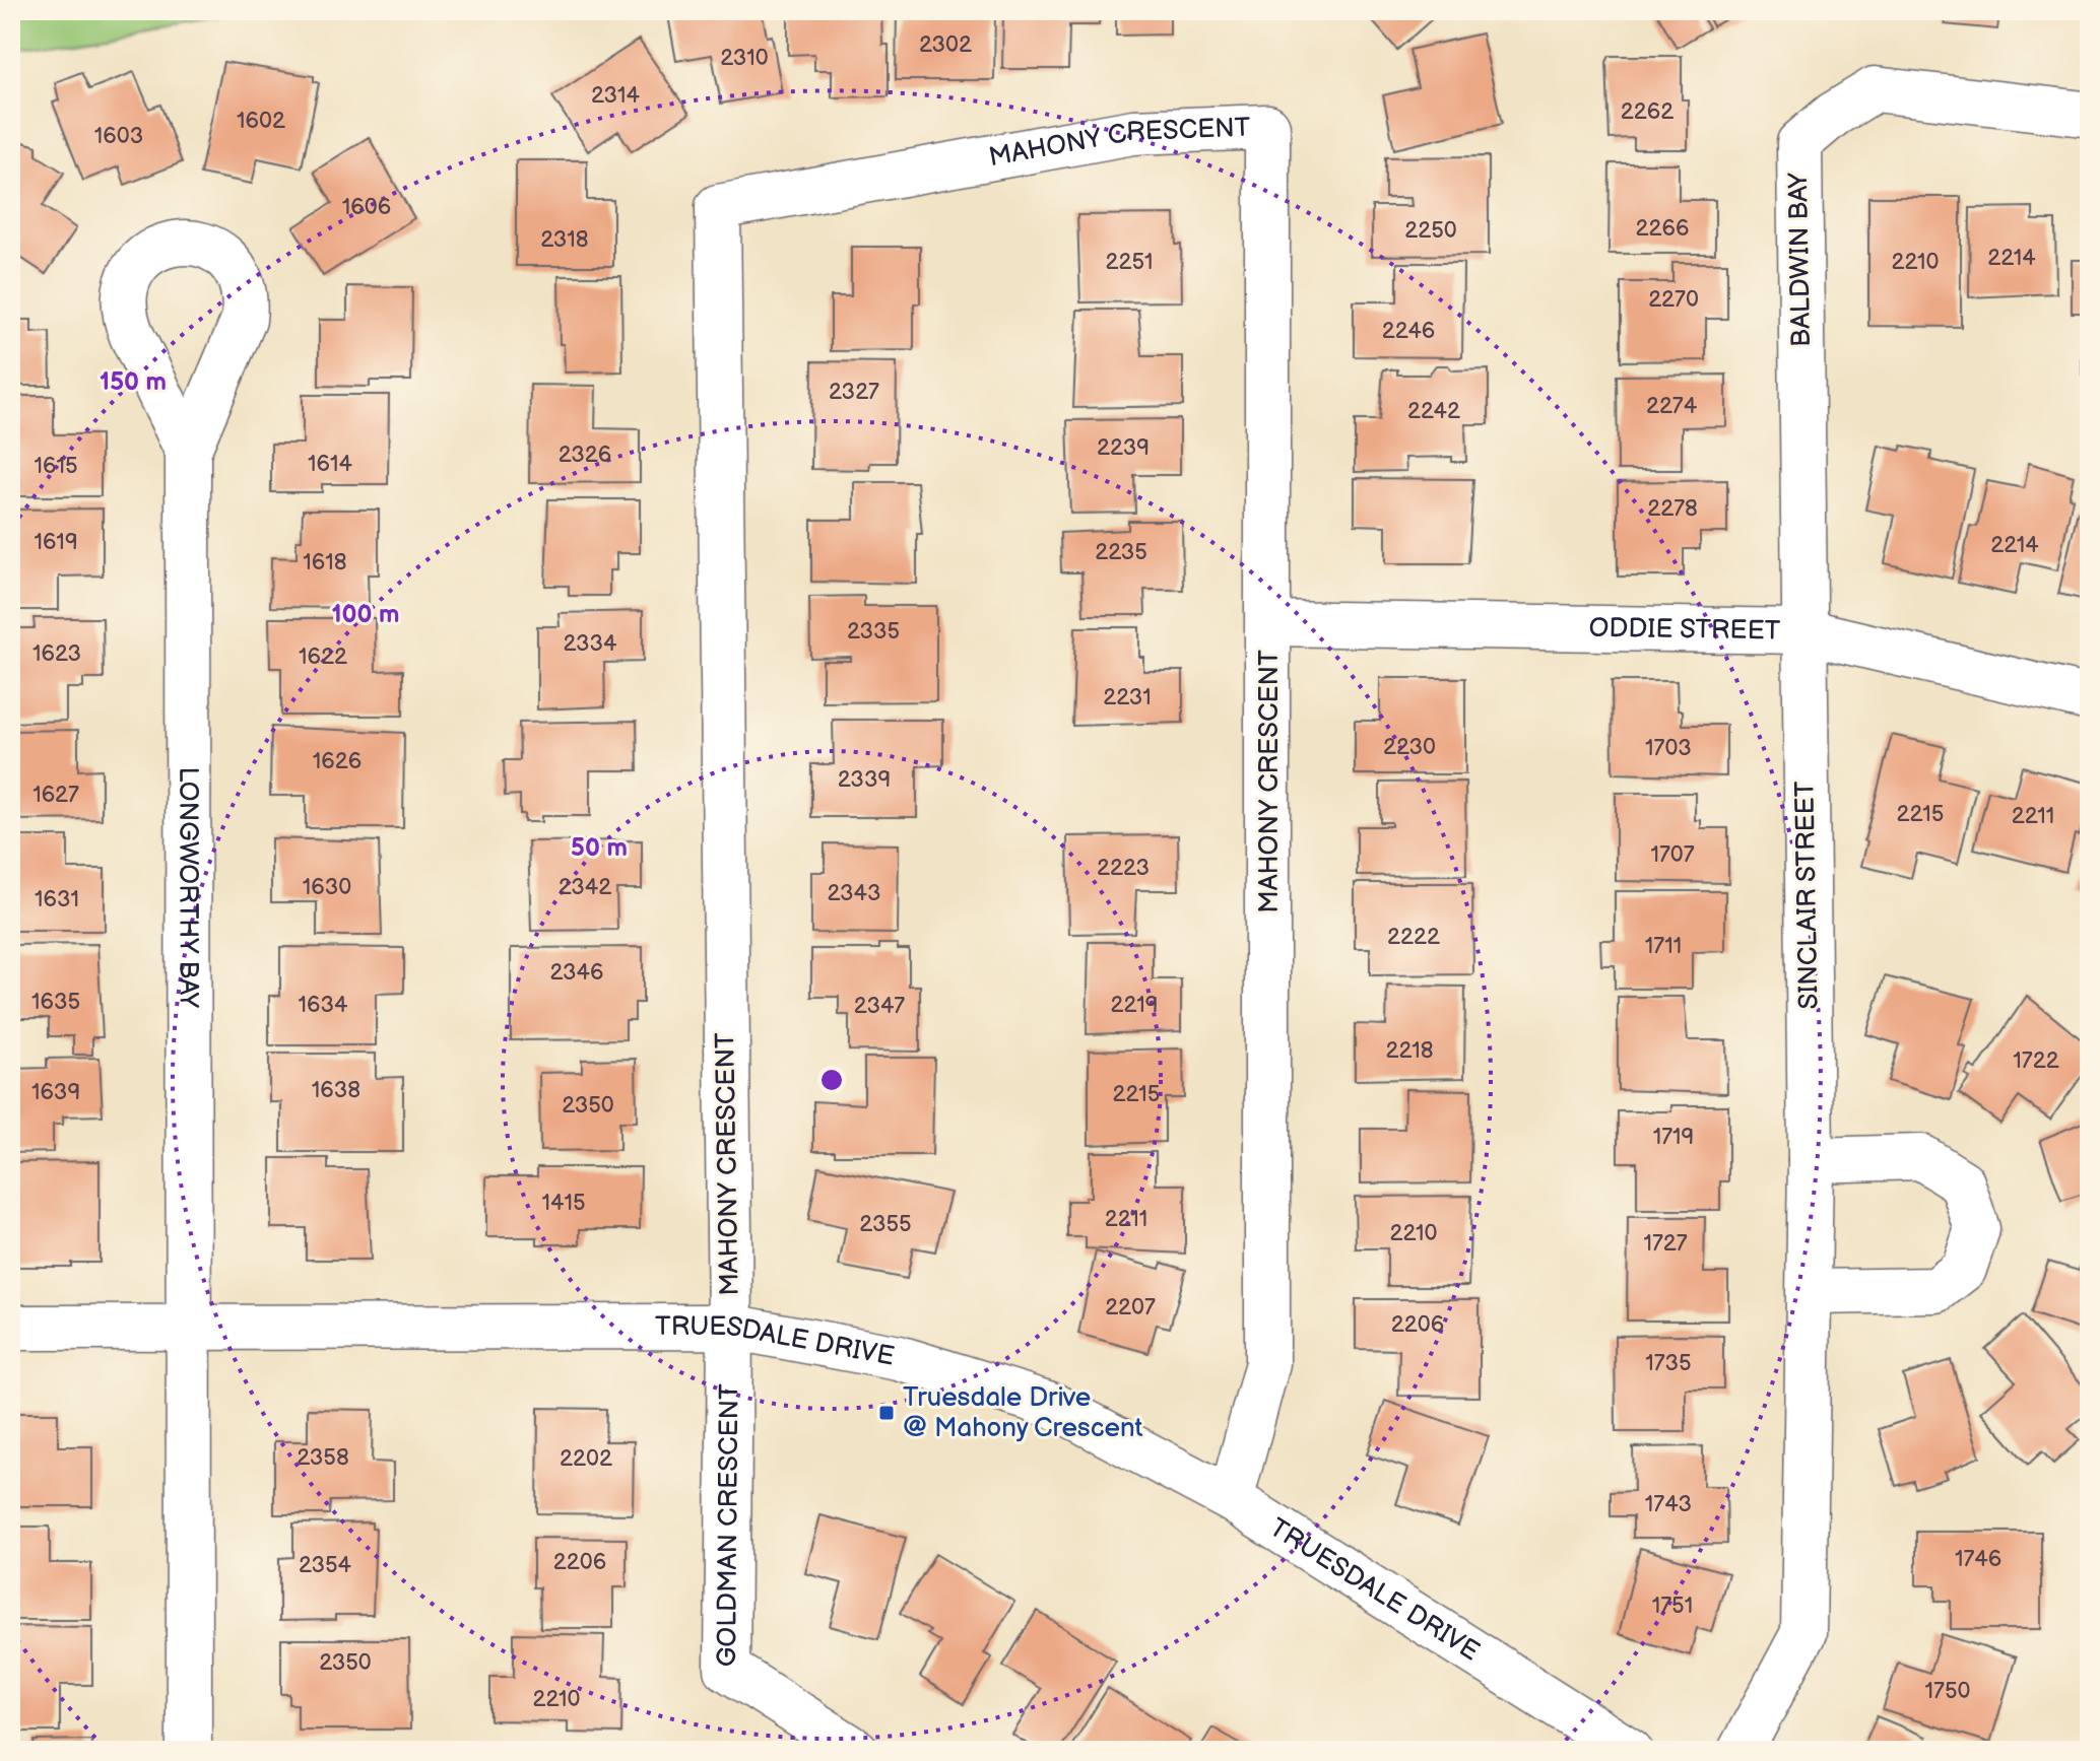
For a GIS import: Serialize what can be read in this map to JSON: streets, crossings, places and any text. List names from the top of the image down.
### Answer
{
  "streets": {
    "street": [
      "MAHONY CRESCENT",
      "BALDWIN BAY",
      "ODDIE STREET",
      "LONGWORTHY BAY",
      "SINCLAIR STREET",
      "TRUESDALE DRIVE",
      "GOLDMAN CRESCENT"
    ]
  },
  "crossings": [
    ["MAHONY CRESCENT", "ODDIE STREET"],
    ["MAHONY CRESCENT", "TRUESDALE DRIVE"],
    ["MAHONY CRESCENT", "GOLDMAN CRESCENT"],
    ["BALDWIN BAY", "ODDIE STREET"],
    ["BALDWIN BAY", "SINCLAIR STREET"],
    ["ODDIE STREET", "SINCLAIR STREET"],
    ["LONGWORTHY BAY", "TRUESDALE DRIVE"],
    ["TRUESDALE DRIVE", "GOLDMAN CRESCENT"]
  ],
  "places": {
    "transit": ["Truesdale Drive @ Mahony Crescent"]
  },
  "house_numbers": [
    "2302",
    "2310",
    "2314",
    "2262",
    "1602",
    "1603",
    "1606",
    "2266",
    "2250",
    "2318",
    "2214",
    "2251",
    "2210",
    "2270",
    "2246",
    "2327",
    "2274",
    "2242",
    "2239",
    "2326",
    "1614",
    "1615",
    "2278",
    "1619",
    "2214",
    "2235",
    "1618",
    "2335",
    "2334",
    "1623",
    "1622",
    "2231",
    "2230",
    "1703",
    "1626",
    "2339",
    "1627",
    "2215",
    "2211",
    "1707",
    "2223",
    "1630",
    "2342",
    "2343",
    "1631",
    "2222",
    "1711",
    "2346",
    "1635",
    "1634",
    "2219",
    "2347",
    "2218",
    "1722",
    "1638",
    "1639",
    "2215",
    "2350",
    "1719",
    "1415",
    "2211",
    "2355",
    "2210",
    "1727",
    "2207",
    "2206",
    "1735",
    "2358",
    "2202",
    "1743",
    "1746",
    "2206",
    "2354",
    "1751",
    "2350",
    "1750",
    "2210"
  ],
  "rings": ["150 m", "100 m", "50 m"]
}
